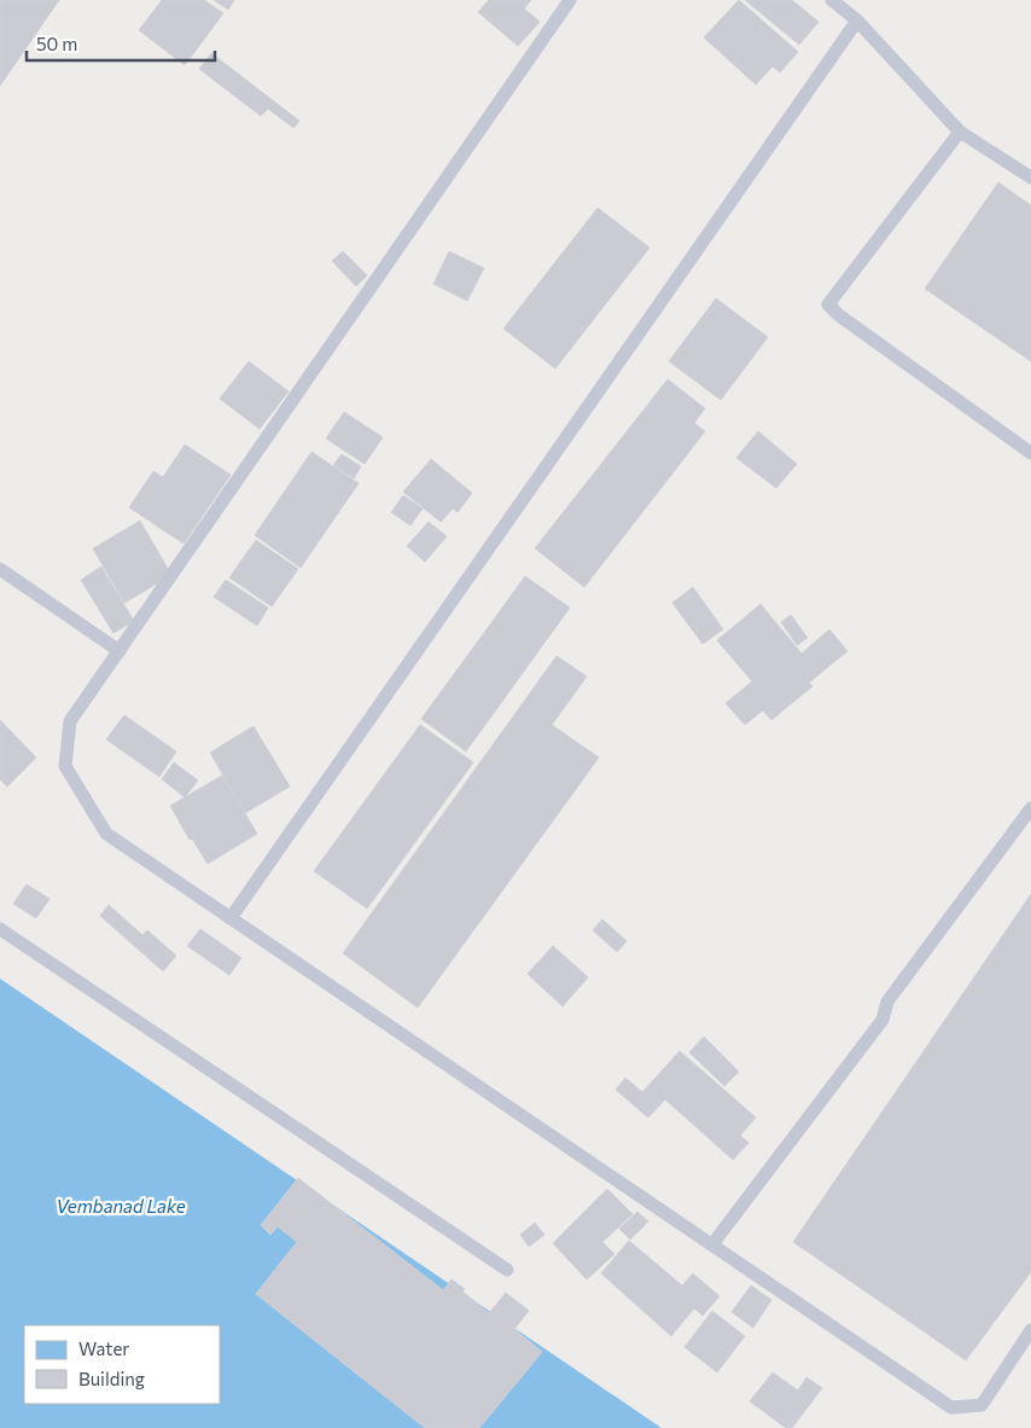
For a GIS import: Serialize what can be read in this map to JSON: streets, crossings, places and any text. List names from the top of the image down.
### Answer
{
  "water": ["Vembanad Lake"],
  "legend": ["Water", "Building"],
  "scale_bar": "50 m"
}
